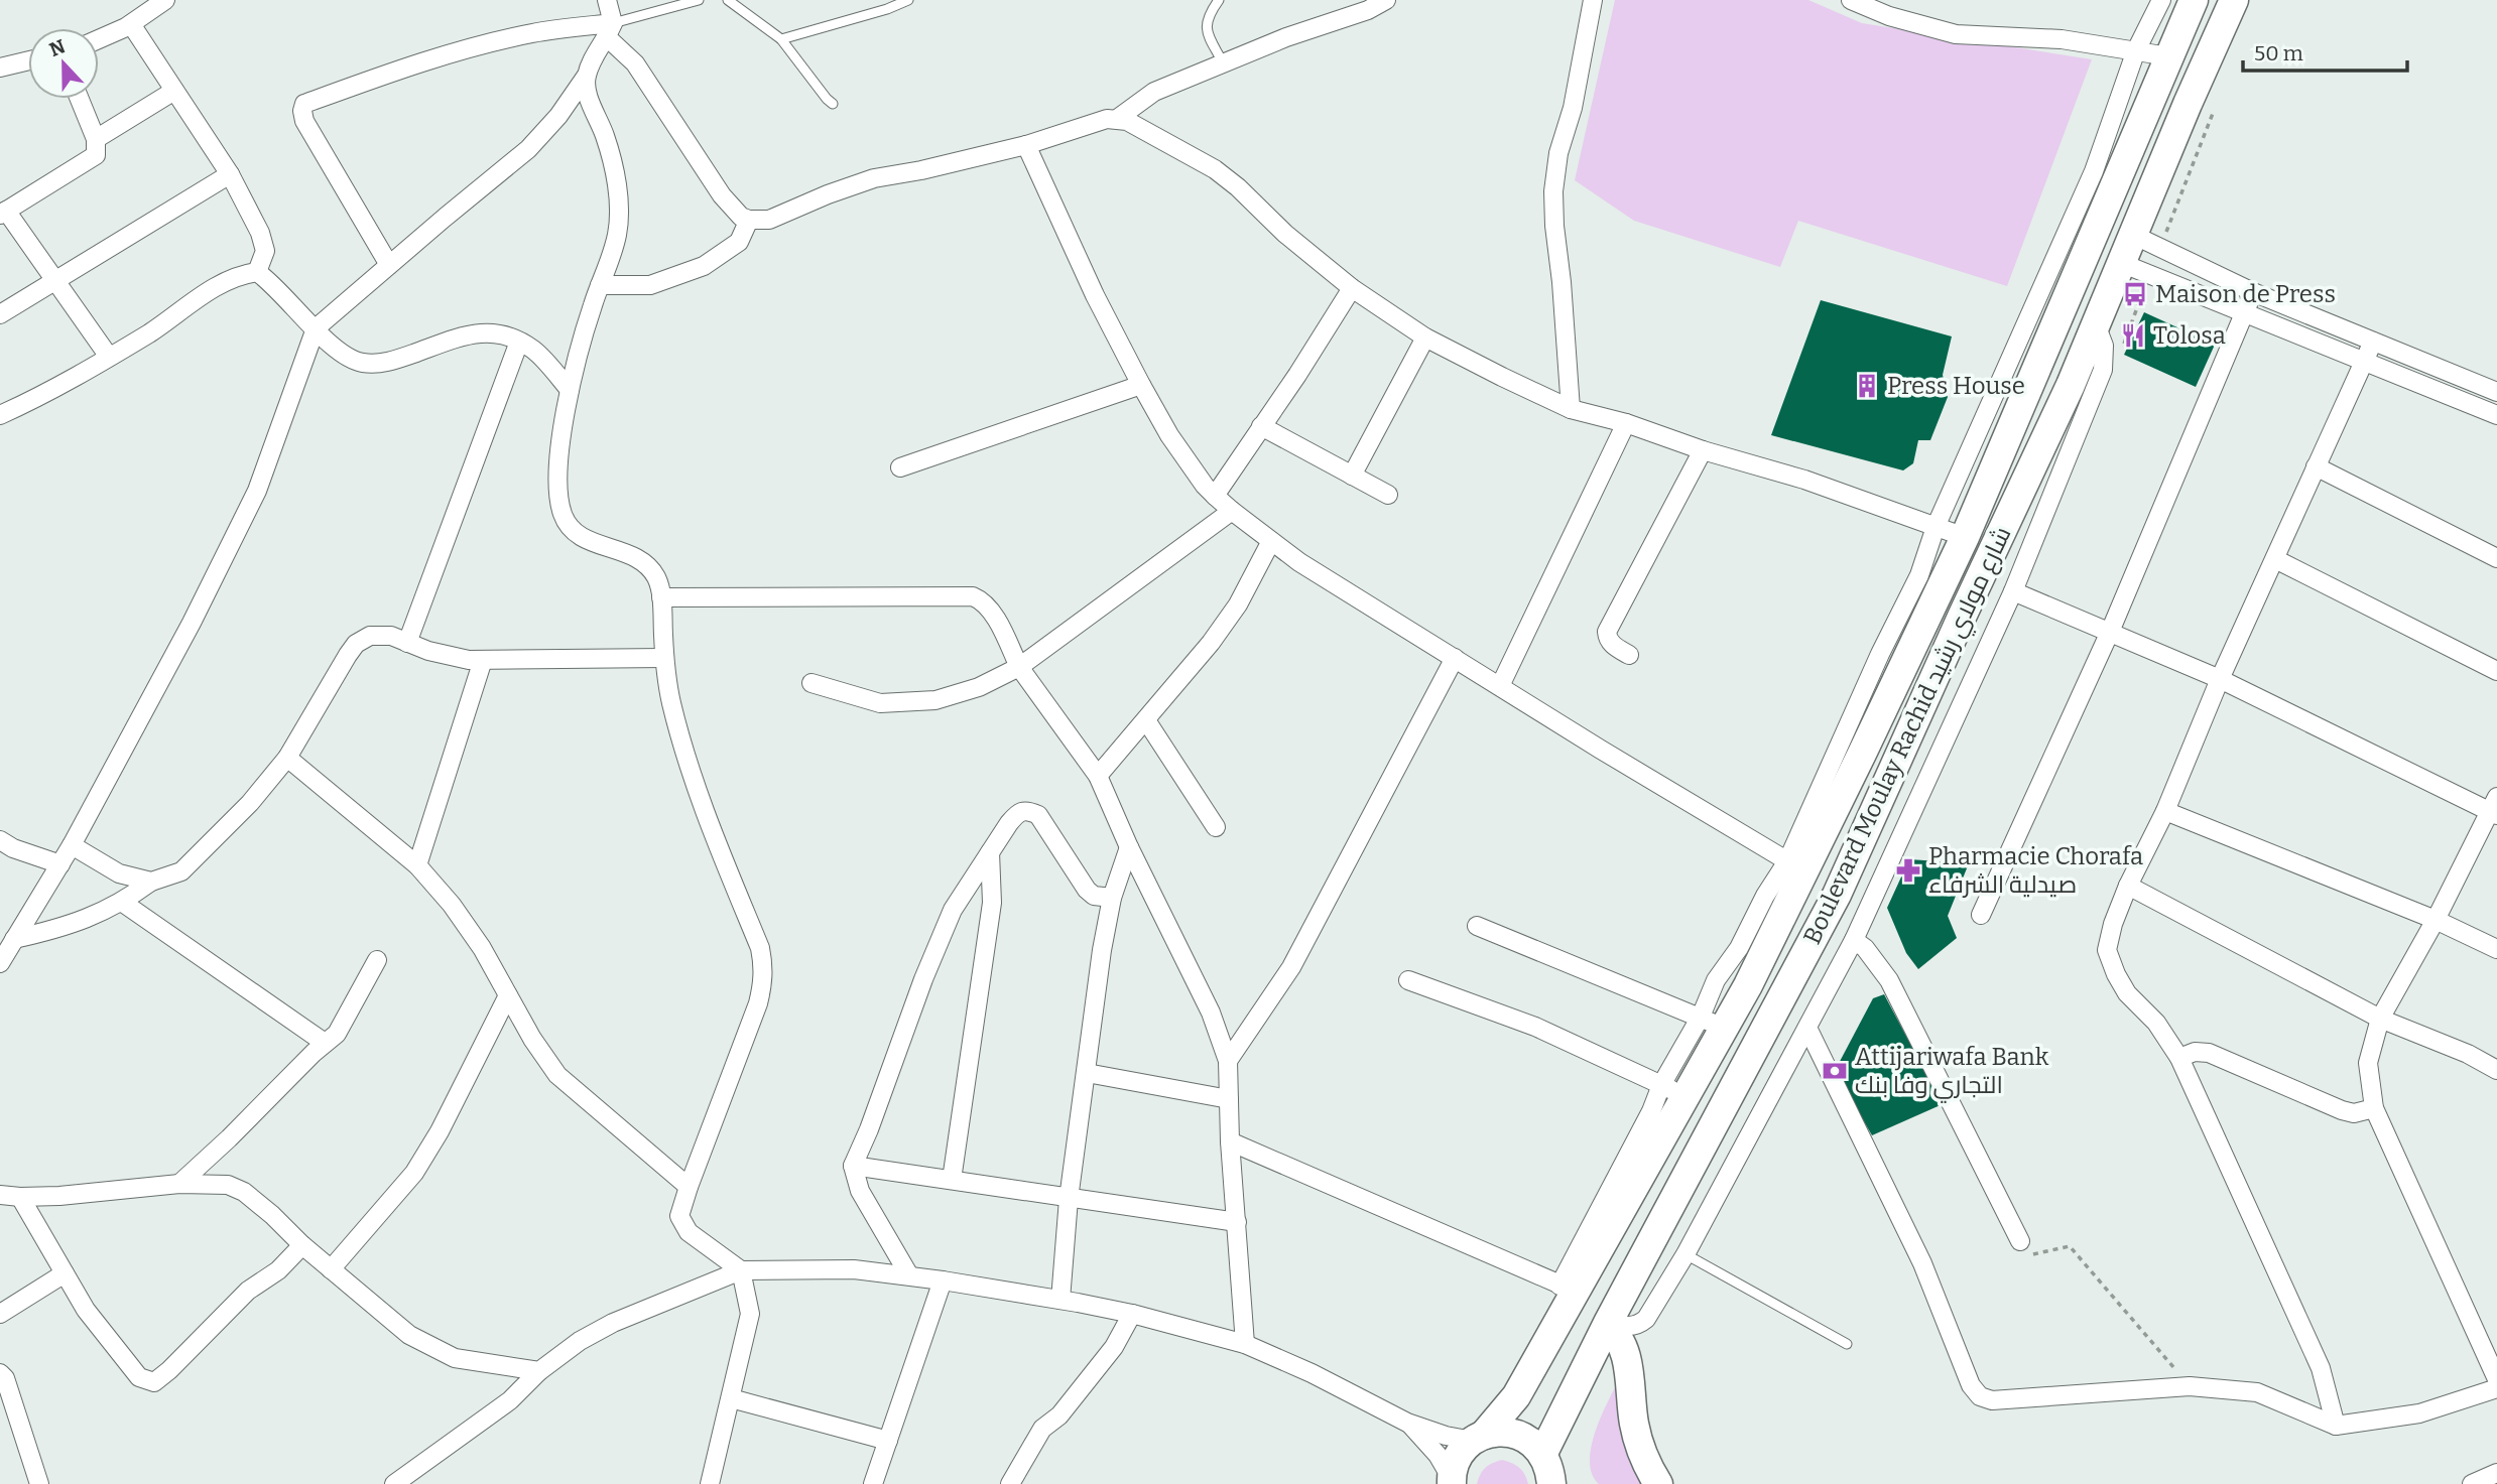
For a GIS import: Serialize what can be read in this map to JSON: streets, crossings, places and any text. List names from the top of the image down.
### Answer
{
  "streets": {
    "main road": ["Boulevard Moulay Rachid شارع مولاي رشيد"]
  },
  "places": {
    "bus stop": ["Maison de Press"],
    "restaurant": ["Tolosa"],
    "building": ["Press House"],
    "pharmacy": ["Pharmacie Chorafa صيدلية الشرفاء"],
    "bank": ["Attijariwafa Bank التجاري وفا بنك"]
  },
  "scale_bar": "50 m",
  "north": "top"
}
